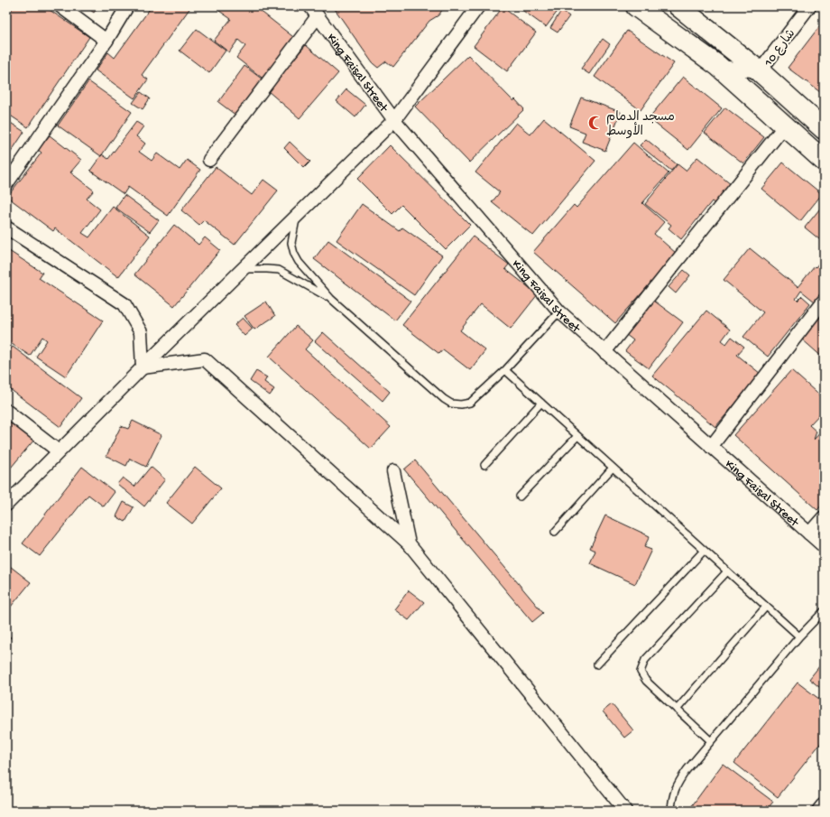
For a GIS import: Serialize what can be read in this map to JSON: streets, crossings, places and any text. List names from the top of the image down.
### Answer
{
  "streets": {
    "street": ["شارع 10", "King Faisal Street"]
  },
  "places": {
    "mosque": ["مسجد الدمام الأوسط"]
  }
}
